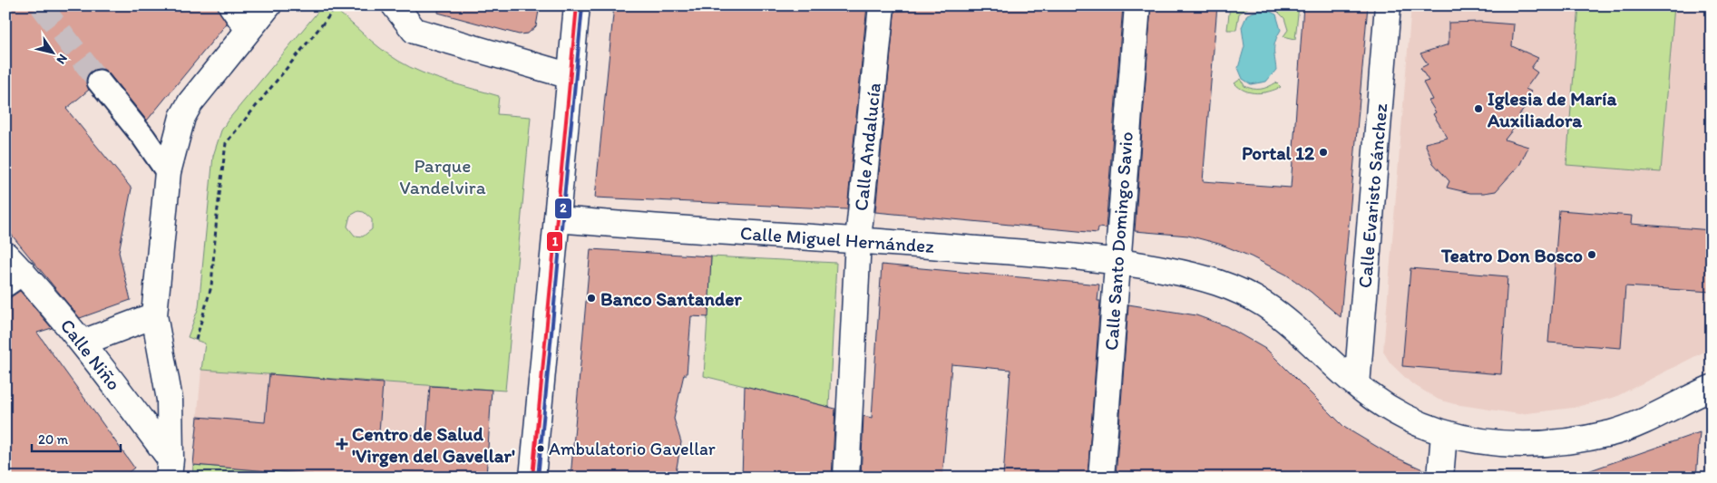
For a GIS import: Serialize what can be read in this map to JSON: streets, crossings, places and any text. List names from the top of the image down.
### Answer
{
  "streets": {
    "street": [
      "Calle Andalucía",
      "Calle Evaristo Sánchez",
      "Calle Miguel Hernández",
      "Calle Santo Domingo Savio",
      "Calle Niño"
    ]
  },
  "crossings": [
    ["Calle Andalucía", "Calle Miguel Hernández"],
    ["Calle Evaristo Sánchez", "Calle Miguel Hernández"],
    ["Calle Miguel Hernández", "Calle Santo Domingo Savio"]
  ],
  "parks": ["Parque Vandelvira"],
  "places": {
    "other": [
      "Iglesia de María Auxiliadora",
      "Portal 12",
      "Teatro Don Bosco",
      "Banco Santander",
      "Ambulatorio Gavellar"
    ],
    "health": ["Centro de Salud 'Virgen del Gavellar'"]
  },
  "lines": ["transit line 1", "transit line 2"],
  "scale_bar": "20 m",
  "north": "bottom right"
}
